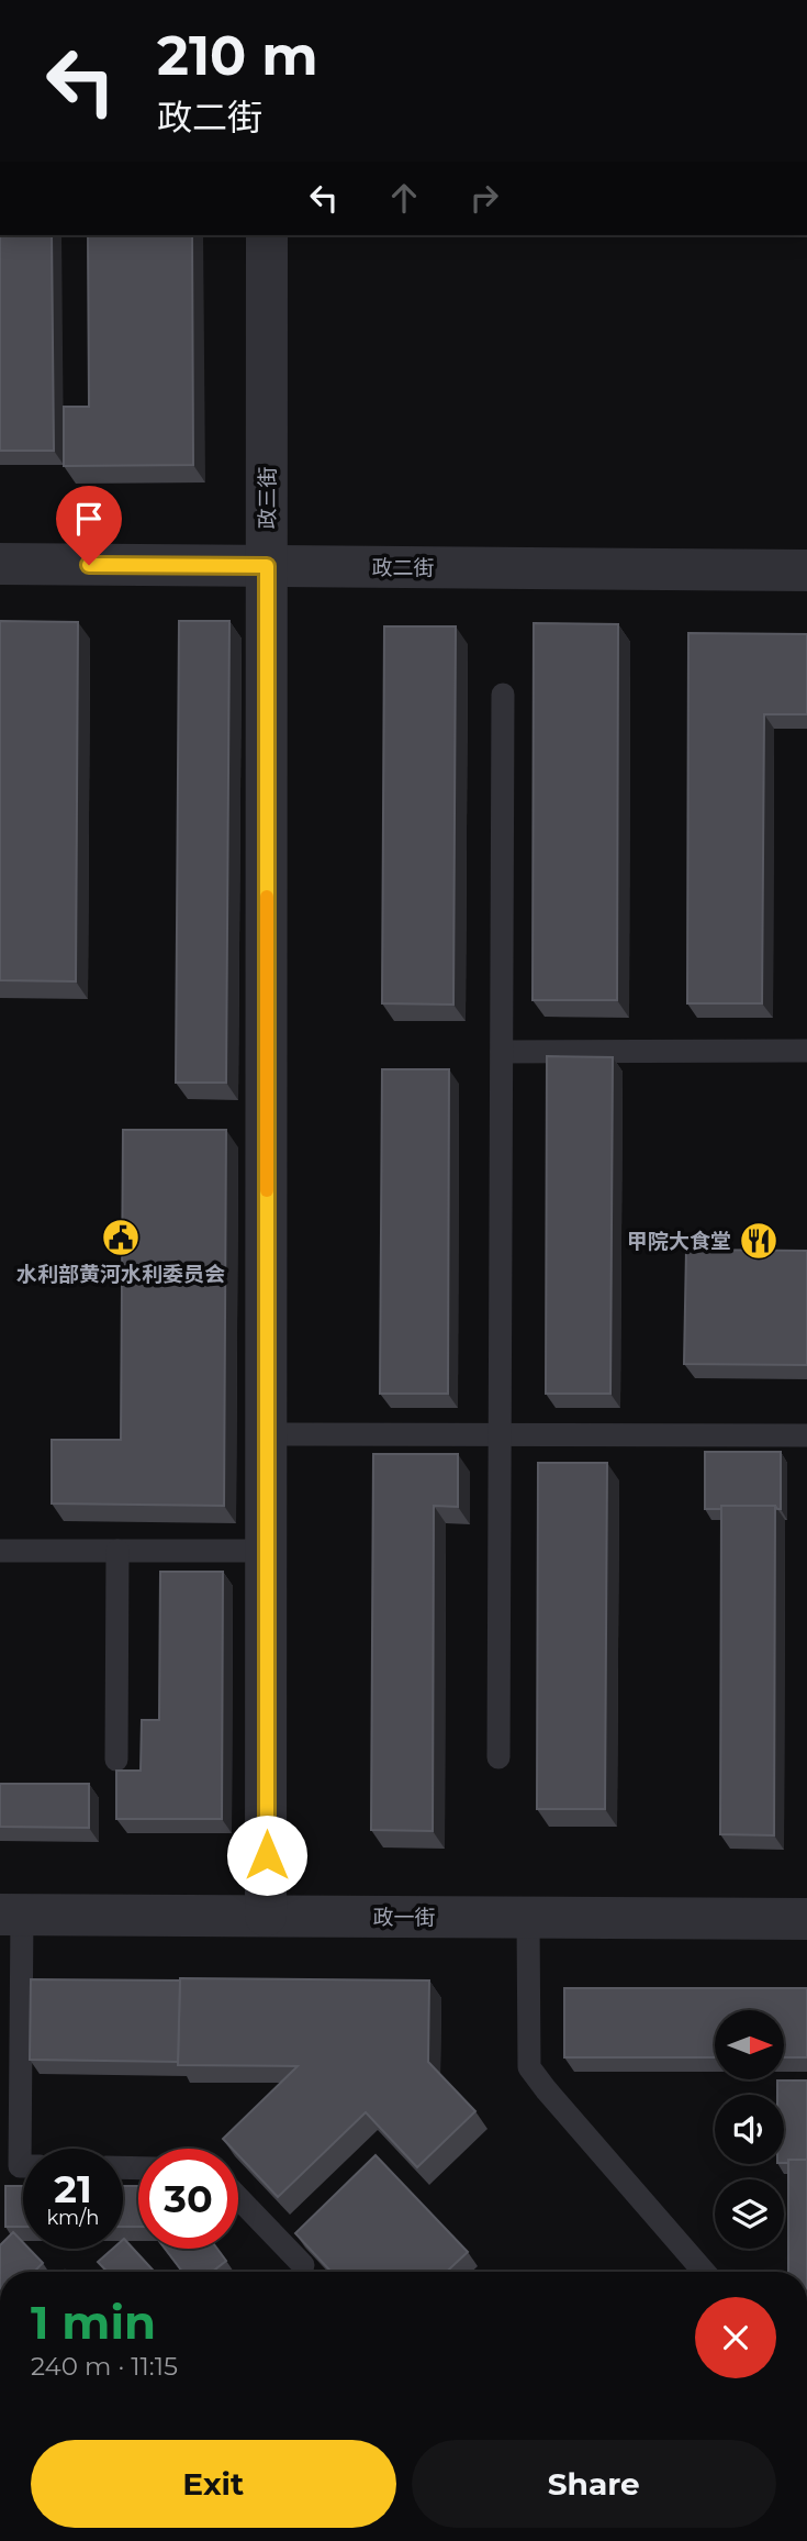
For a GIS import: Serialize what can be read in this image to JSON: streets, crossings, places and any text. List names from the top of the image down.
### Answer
{
  "streets": {
    "street": ["政三街", "政二街", "政一街"]
  },
  "crossings": [
    ["政三街", "政二街"],
    ["政三街", "政一街"]
  ],
  "places": {
    "public building": ["水利部黄河水利委员会"],
    "restaurant": ["甲院大食堂"]
  },
  "north": "right",
  "page": {
    "turn": ["210 m", "政二街"],
    "speed": "21 km/h",
    "limit": "30",
    "heading": ["1 min", "240 m · 11:15"],
    "buttons": ["Exit", "Share"]
  }
}
